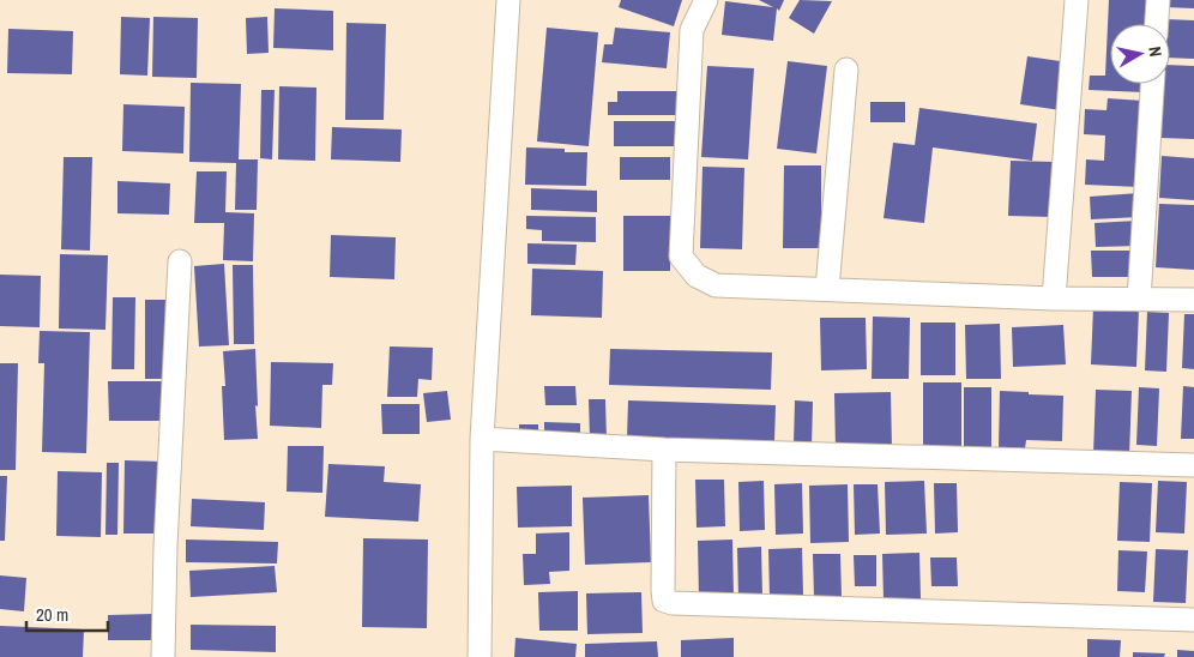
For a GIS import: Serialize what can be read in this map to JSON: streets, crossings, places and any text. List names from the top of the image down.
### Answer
{
  "scale_bar": "20 m",
  "north": "right"
}
